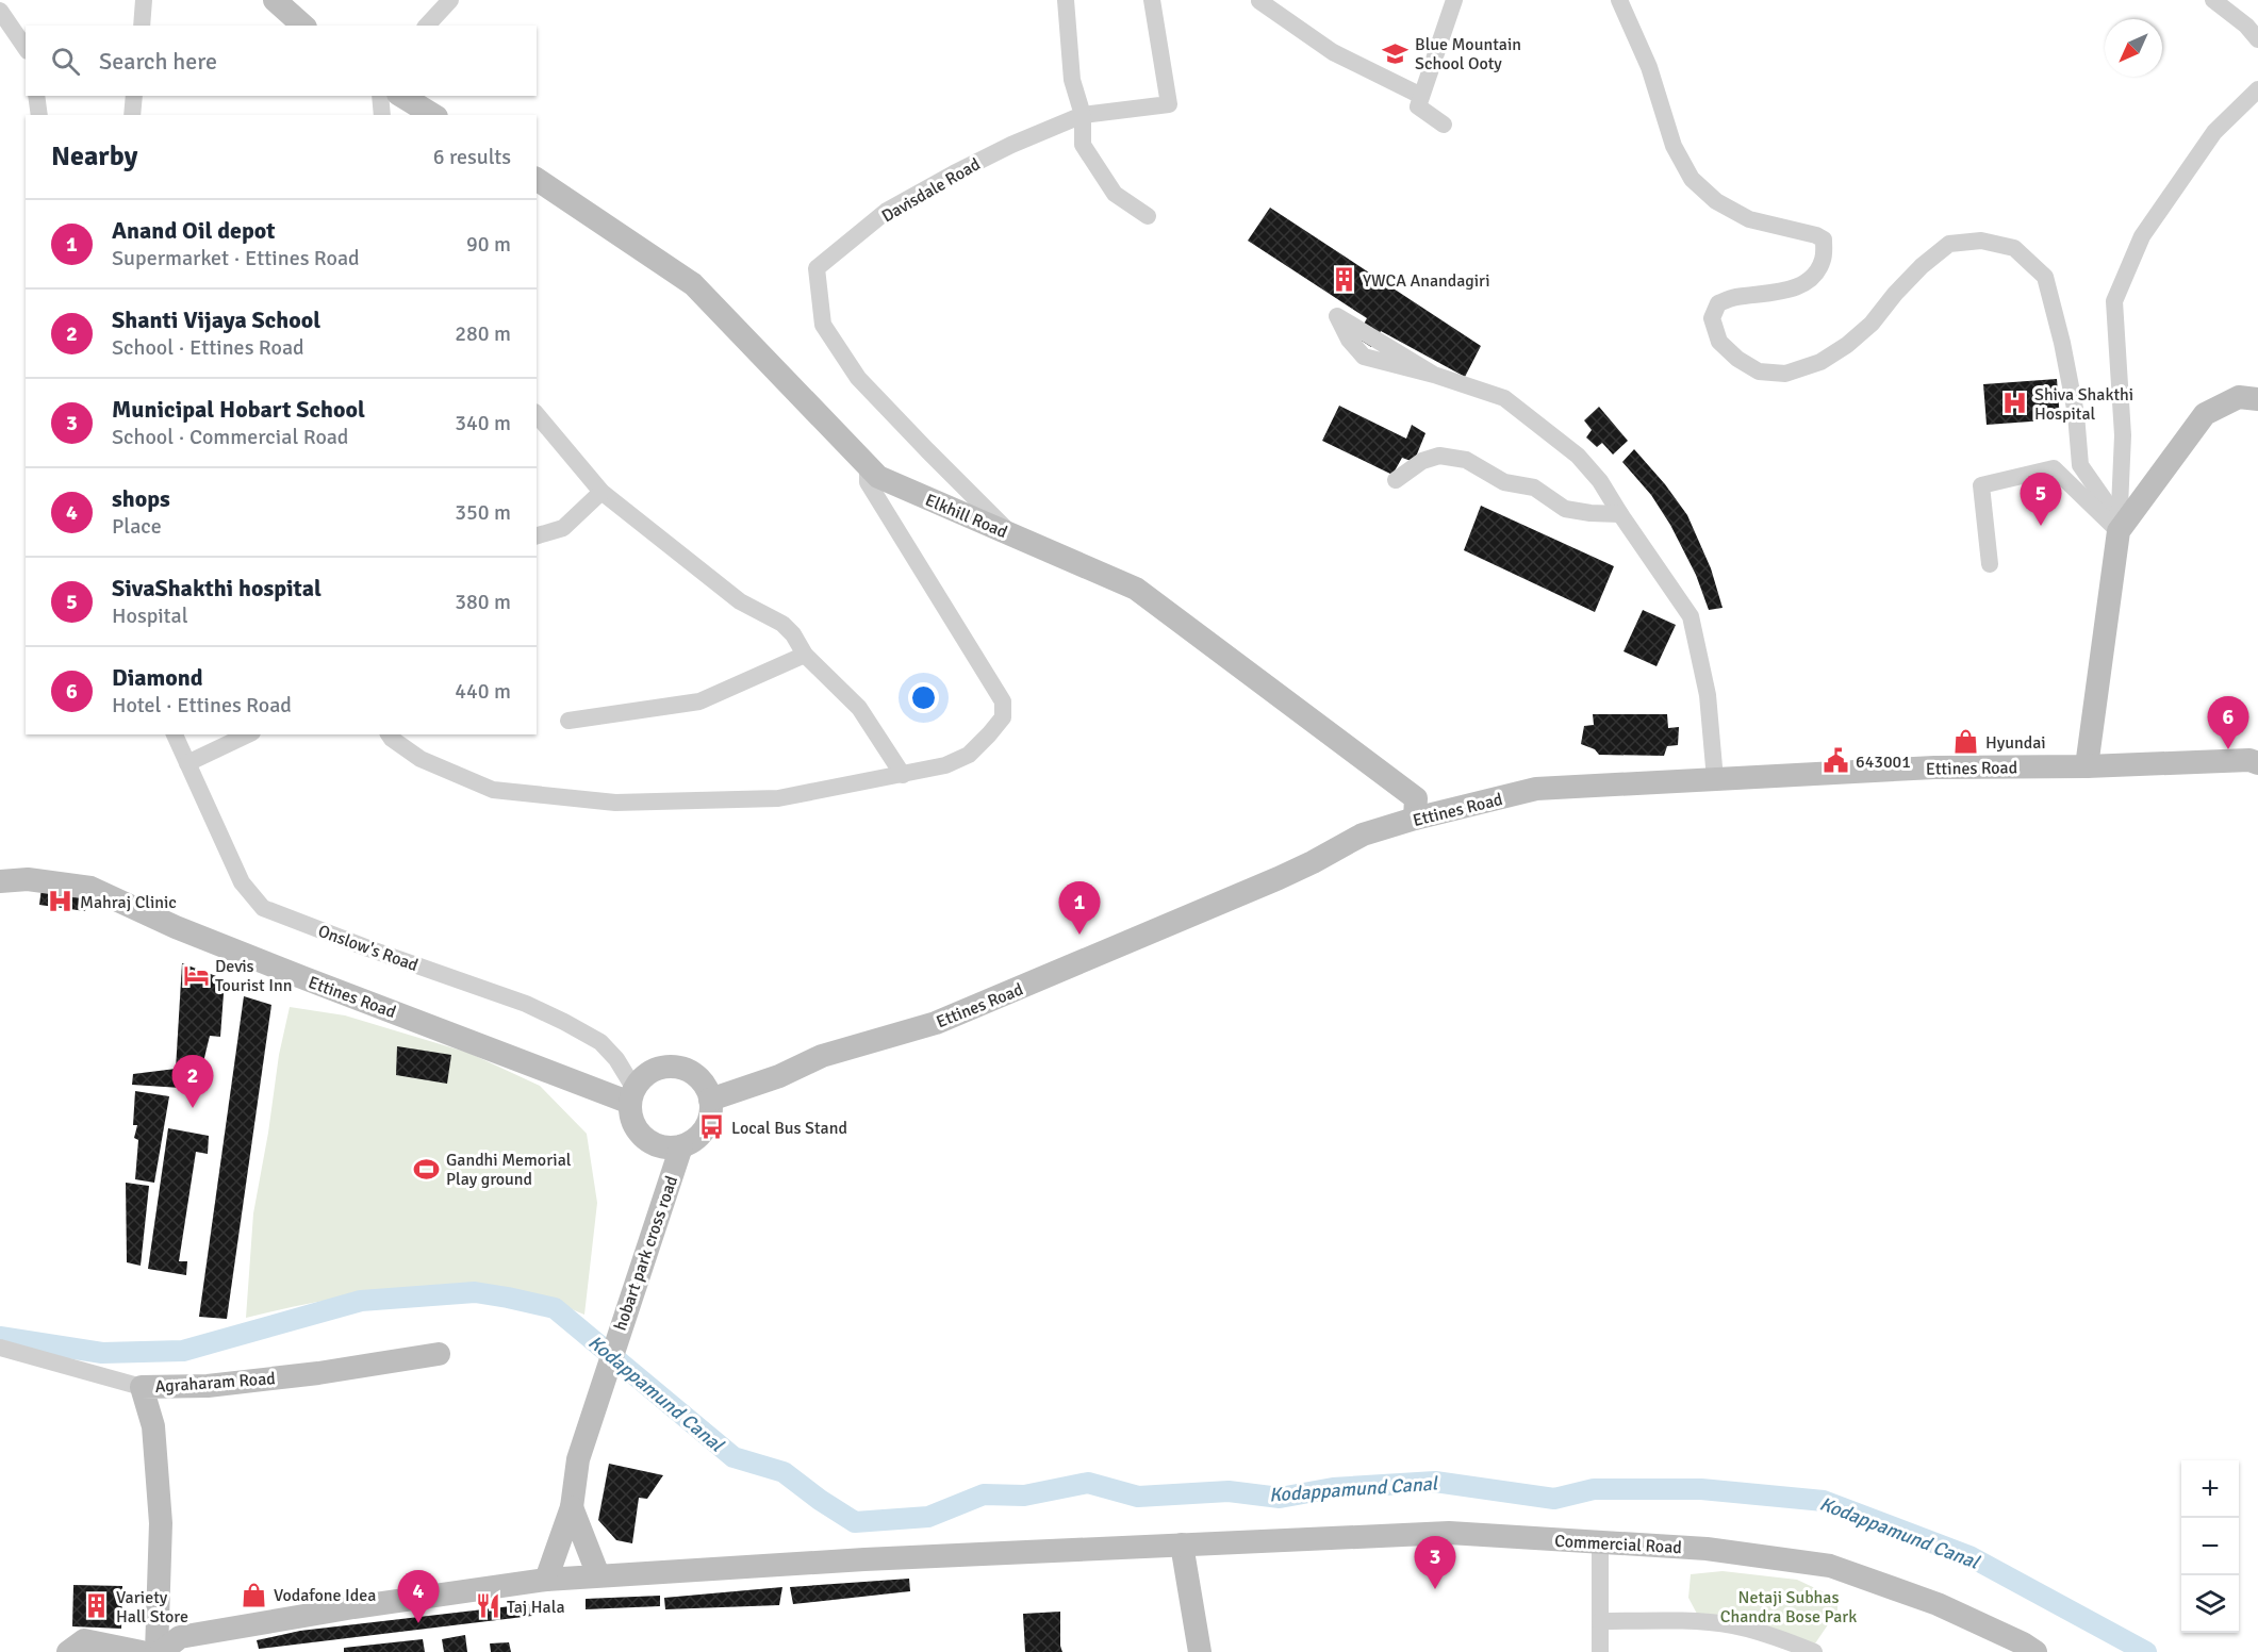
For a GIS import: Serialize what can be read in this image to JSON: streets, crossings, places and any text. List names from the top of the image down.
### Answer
{
  "streets": {
    "main road": [
      "Elkhill Road",
      "Ettines Road",
      "hobart park cross road",
      "Agraharam Road",
      "Commercial Road"
    ],
    "street": ["Davisdale Road", "Onslow's Road"]
  },
  "crossings": [
    ["Davisdale Road", "Elkhill Road"],
    ["Elkhill Road", "Ettines Road"],
    ["Ettines Road", "Onslow's Road"],
    ["Ettines Road", "hobart park cross road"],
    ["Onslow's Road", "hobart park cross road"],
    ["hobart park cross road", "Commercial Road"],
    ["Agraharam Road", "Commercial Road"]
  ],
  "water": ["Kodappamund Canal"],
  "parks": ["Netaji Subhas Chandra Bose Park"],
  "places": {
    "school or university": ["Blue Mountain School Ooty"],
    "building": ["YWCA Anandagiri", "Variety Hall Store"],
    "hospital": ["Shiva Shakthi Hospital", "Mahraj Clinic"],
    "shop": ["Hyundai", "Vodafone Idea"],
    "public building": ["643001"],
    "hotel": ["Devis Tourist Inn"],
    "bus stop": ["Local Bus Stand"],
    "sports": ["Gandhi Memorial Play ground"],
    "restaurant": ["Taj Hala"]
  },
  "north": "bottom left",
  "page": {
    "search": "Search here",
    "heading": ["Nearby", "6 results"],
    "list": [
      {
        "mark": "1",
        "name": "Anand Oil depot",
        "note": "Supermarket · Ettines Road",
        "value": "90 m"
      },
      {
        "mark": "2",
        "name": "Shanti Vijaya School",
        "note": "School · Ettines Road",
        "value": "280 m"
      },
      {
        "mark": "3",
        "name": "Municipal Hobart School",
        "note": "School · Commercial Road",
        "value": "340 m"
      },
      {
        "mark": "4",
        "name": "shops",
        "note": "Place",
        "value": "350 m"
      },
      {
        "mark": "5",
        "name": "SivaShakthi hospital",
        "note": "Hospital",
        "value": "380 m"
      },
      {
        "mark": "6",
        "name": "Diamond",
        "note": "Hotel · Ettines Road",
        "value": "440 m"
      }
    ],
    "pins": [
      "5",
      "6",
      "1",
      "2",
      "3",
      "4"
    ],
    "map_buttons": ["+", "−"]
  }
}
